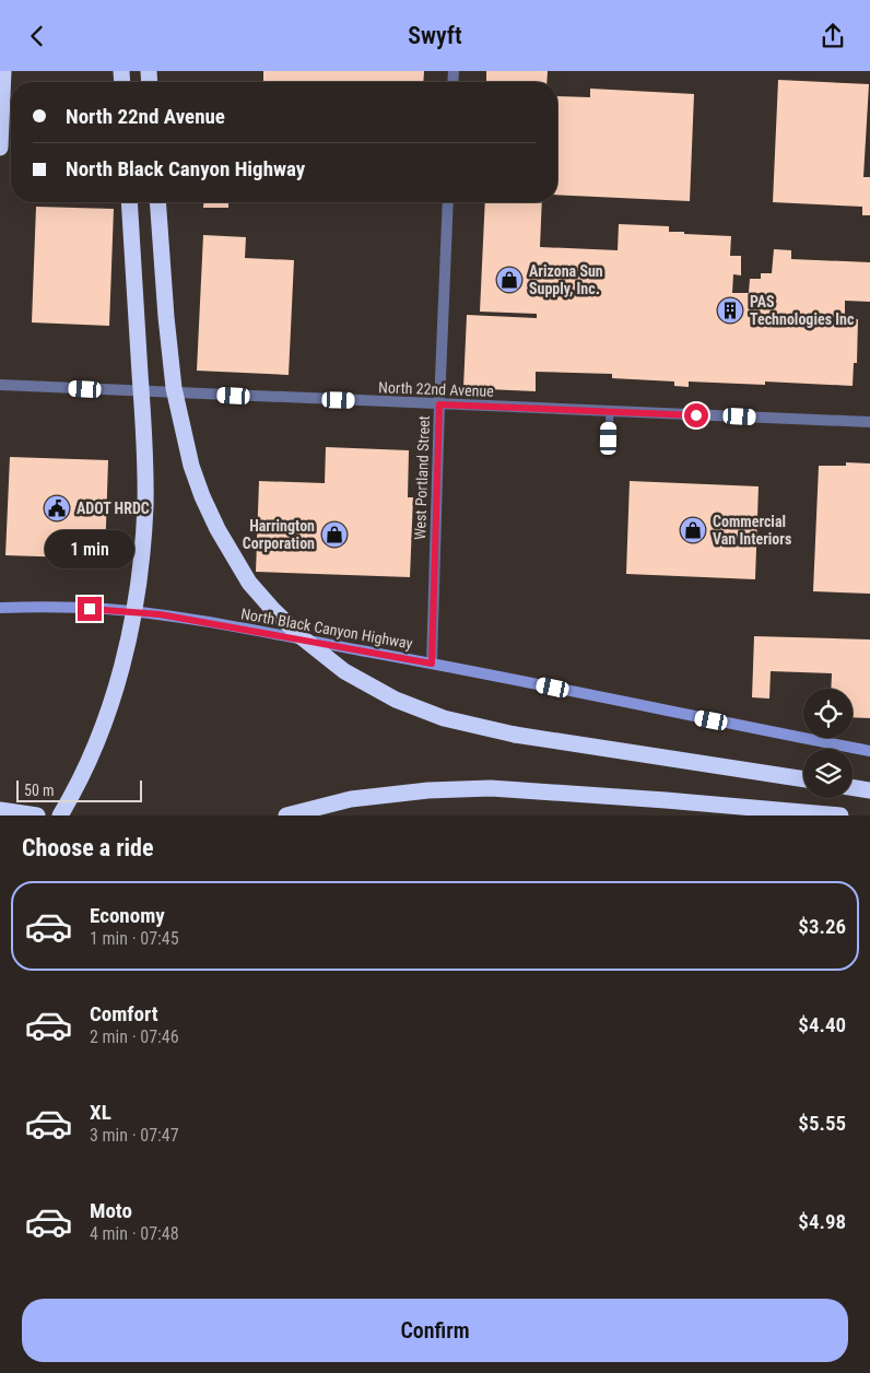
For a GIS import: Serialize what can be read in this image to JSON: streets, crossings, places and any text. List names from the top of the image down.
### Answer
{
  "streets": {
    "main road": ["North Black Canyon Highway"],
    "street": ["North 22nd Avenue", "West Portland Street"]
  },
  "crossings": [
    ["North 22nd Avenue", "West Portland Street"],
    ["West Portland Street", "North Black Canyon Highway"]
  ],
  "places": {
    "shop": ["Arizona Sun Supply, Inc.", "Commercial Van Interiors", "Harrington Corporation"],
    "building": ["PAS Technologies Inc"],
    "public building": ["ADOT HRDC"]
  },
  "scale_bar": "50 m",
  "page": {
    "header": "Swyft",
    "banner": ["North 22nd Avenue", "North Black Canyon Highway"],
    "bubble": "1 min",
    "scale": "50 m",
    "heading": "Choose a ride",
    "list": [
      {
        "name": "Economy",
        "note": "1 min · 07:45",
        "value": "$3.26"
      },
      {
        "name": "Comfort",
        "note": "2 min · 07:46",
        "value": "$4.40"
      },
      {
        "name": "XL",
        "note": "3 min · 07:47",
        "value": "$5.55"
      },
      {
        "name": "Moto",
        "note": "4 min · 07:48",
        "value": "$4.98"
      }
    ],
    "buttons": "Confirm"
  }
}
